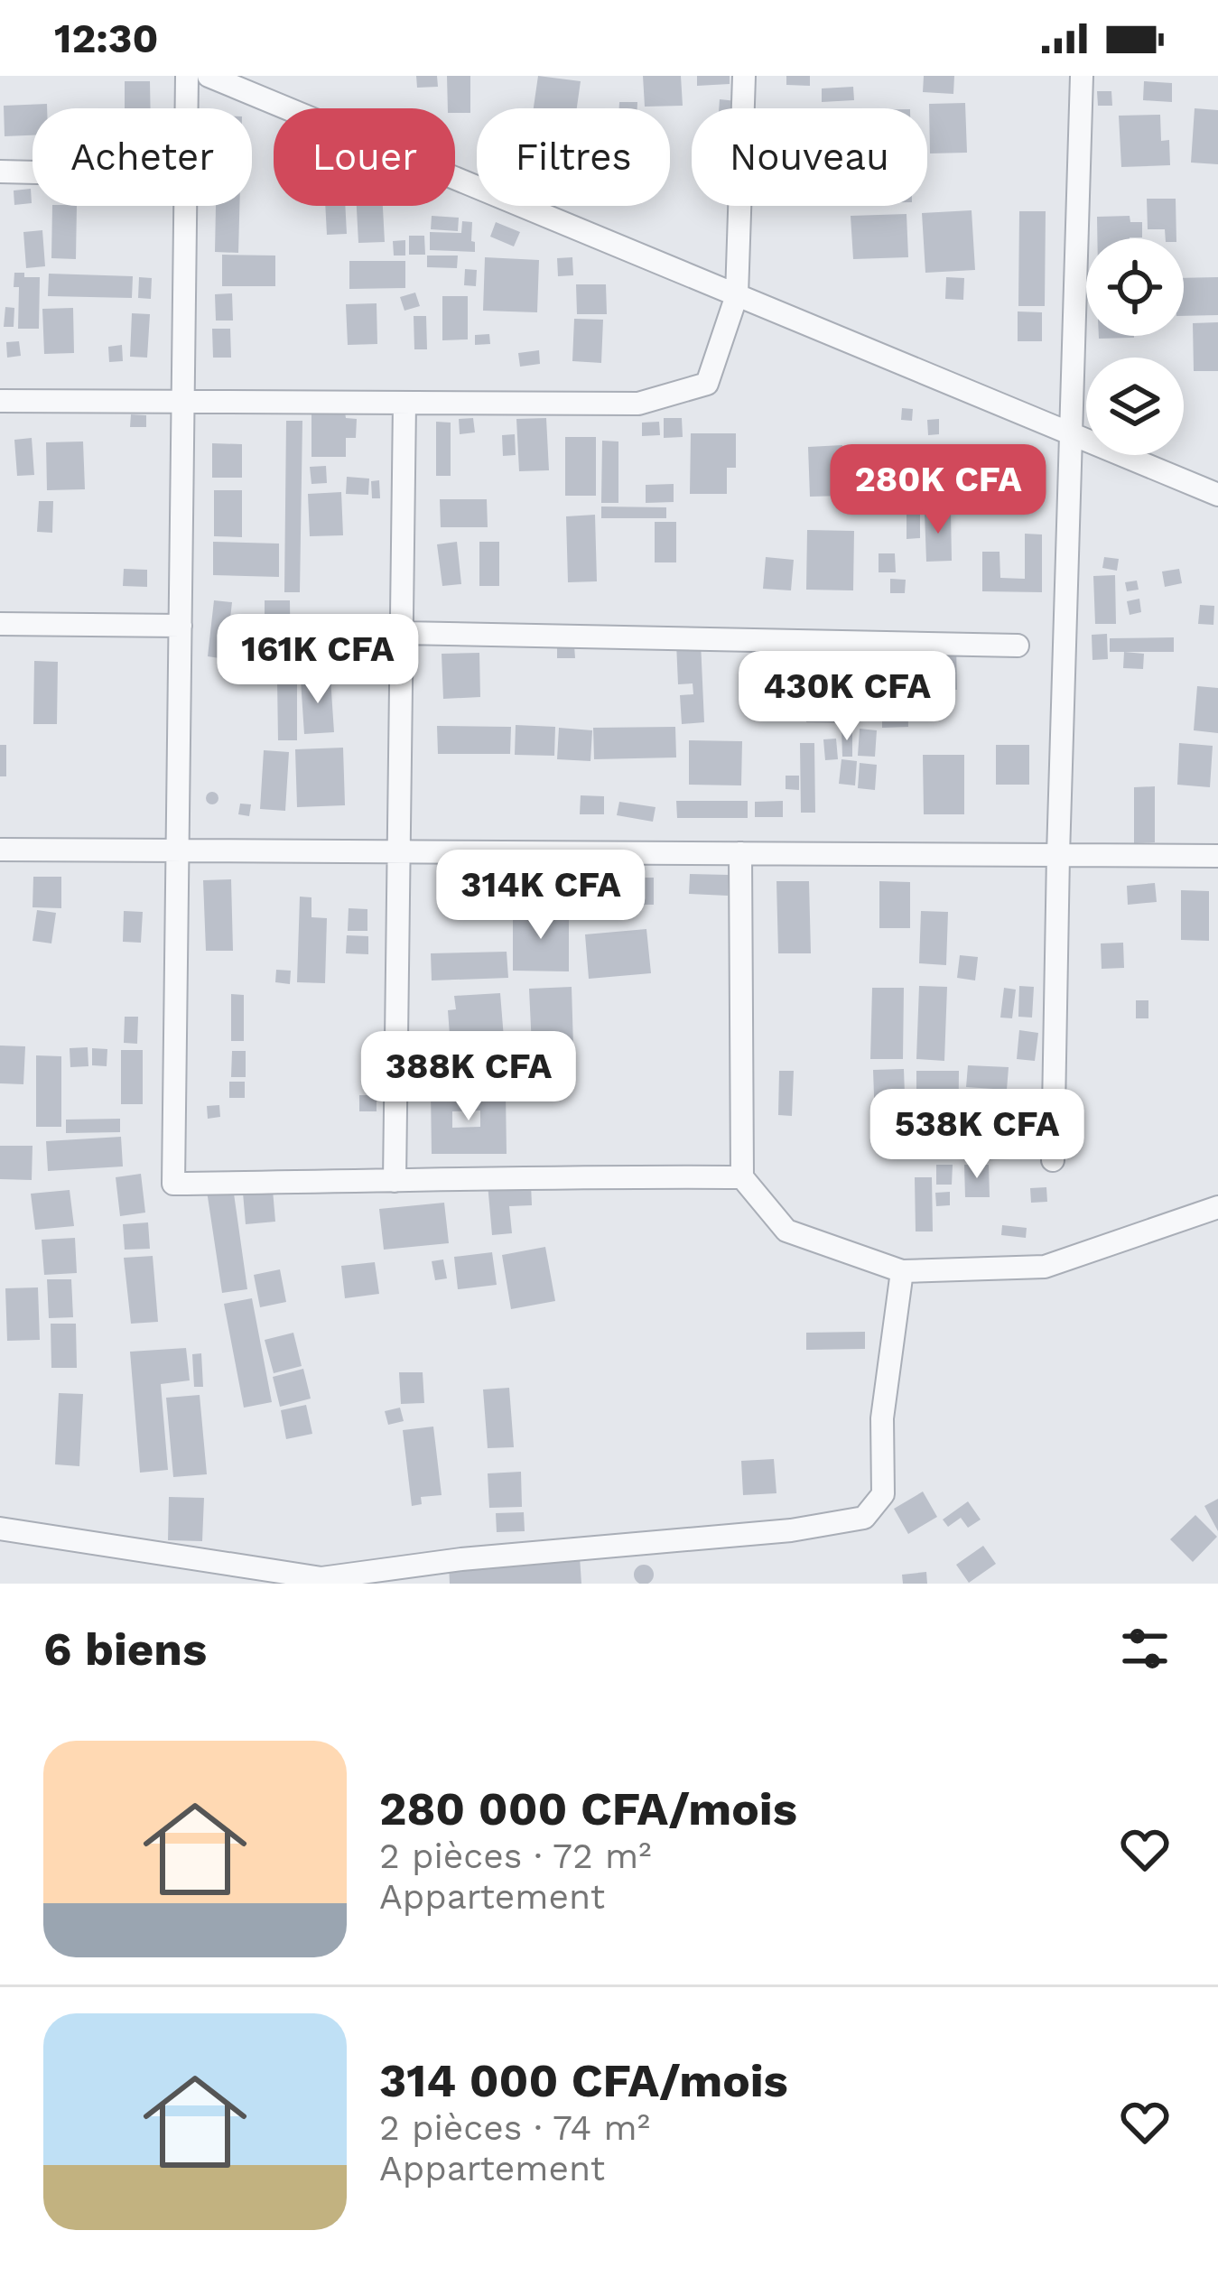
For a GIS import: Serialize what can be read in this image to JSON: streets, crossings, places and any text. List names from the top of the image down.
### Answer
{
  "page": {
    "status": "12:30",
    "chip": [
      "Acheter",
      "Louer",
      "Filtres",
      "Nouveau"
    ],
    "price": [
      "280K CFA",
      "161K CFA",
      "430K CFA",
      "314K CFA",
      "388K CFA",
      "538K CFA"
    ],
    "heading": "6 biens",
    "list": [
      {
        "name": "280 000 CFA/mois",
        "note": "2 pièces · 72 m² · Appartement"
      },
      {
        "name": "314 000 CFA/mois",
        "note": "2 pièces · 74 m² · Appartement"
      }
    ]
  }
}
